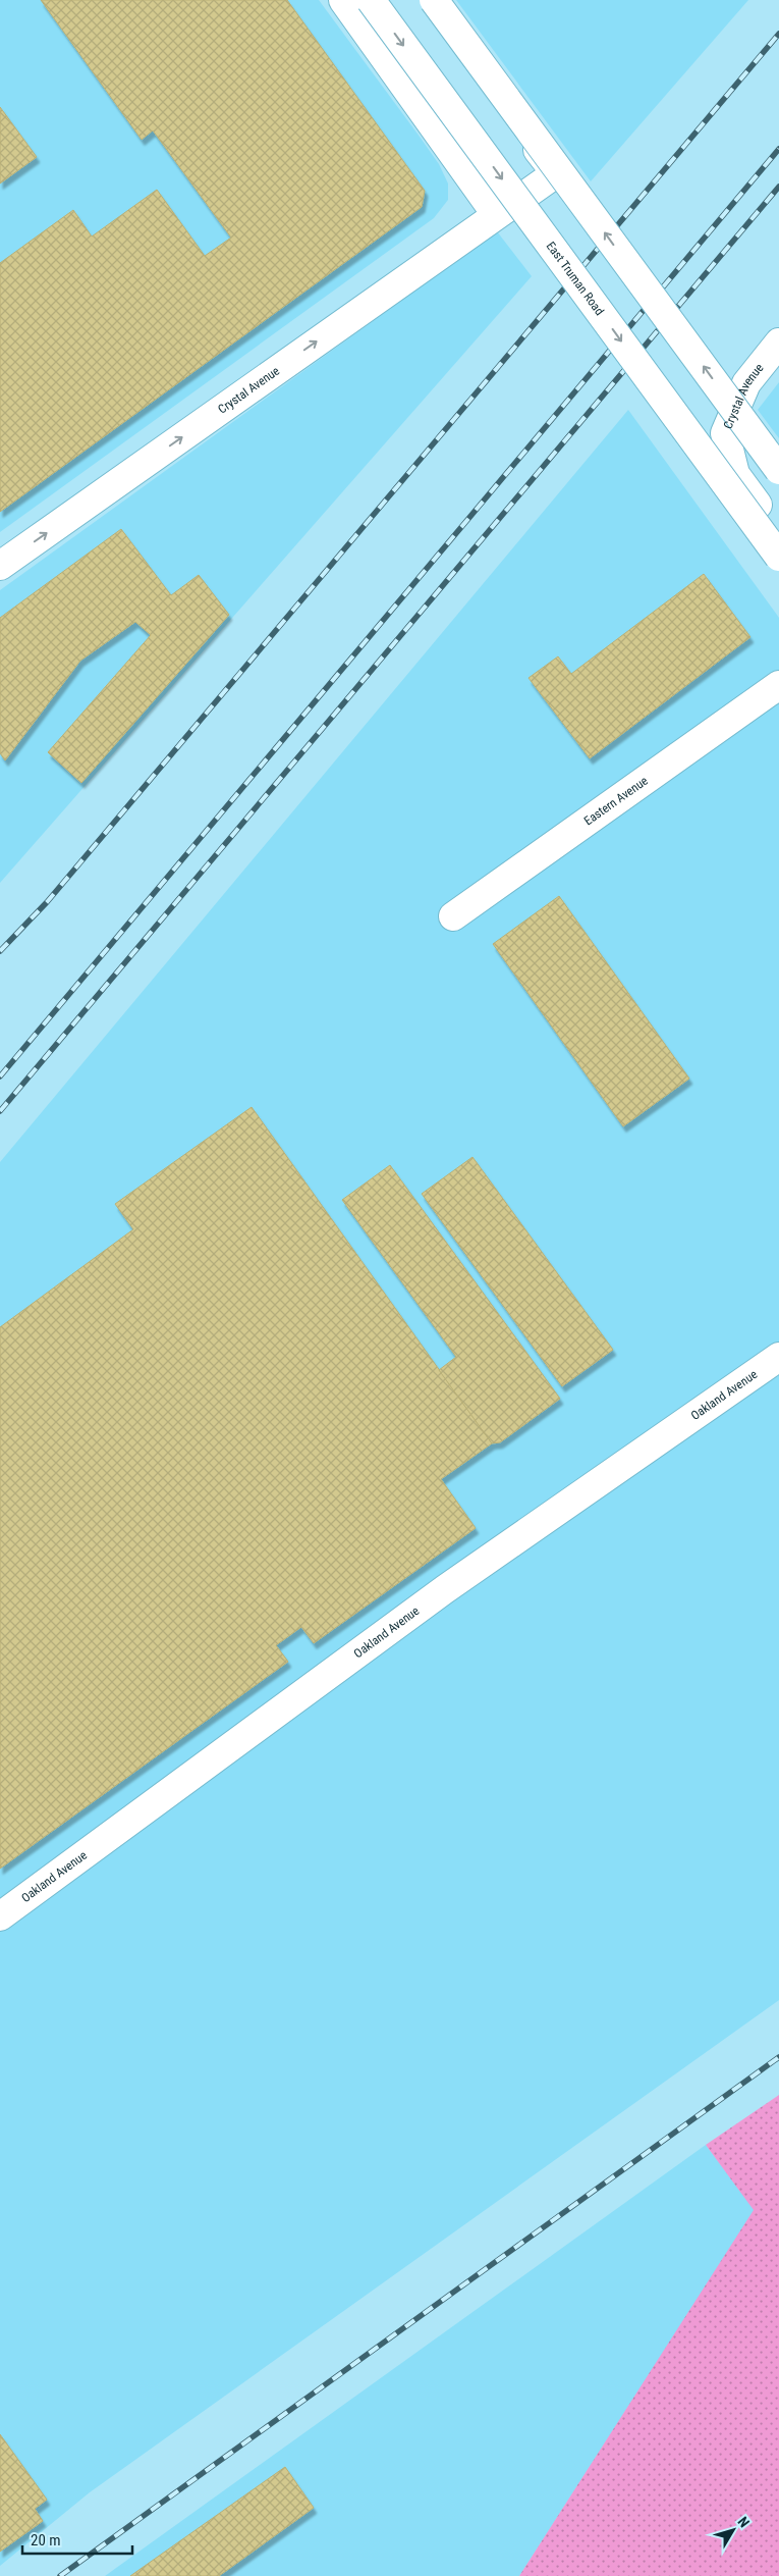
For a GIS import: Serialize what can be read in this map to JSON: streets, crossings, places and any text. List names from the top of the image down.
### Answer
{
  "streets": {
    "street": [
      "East Truman Road",
      "Crystal Avenue",
      "Eastern Avenue",
      "Oakland Avenue"
    ]
  },
  "one_way": ["Crystal Avenue"],
  "scale_bar": "20 m",
  "north": "top right"
}
